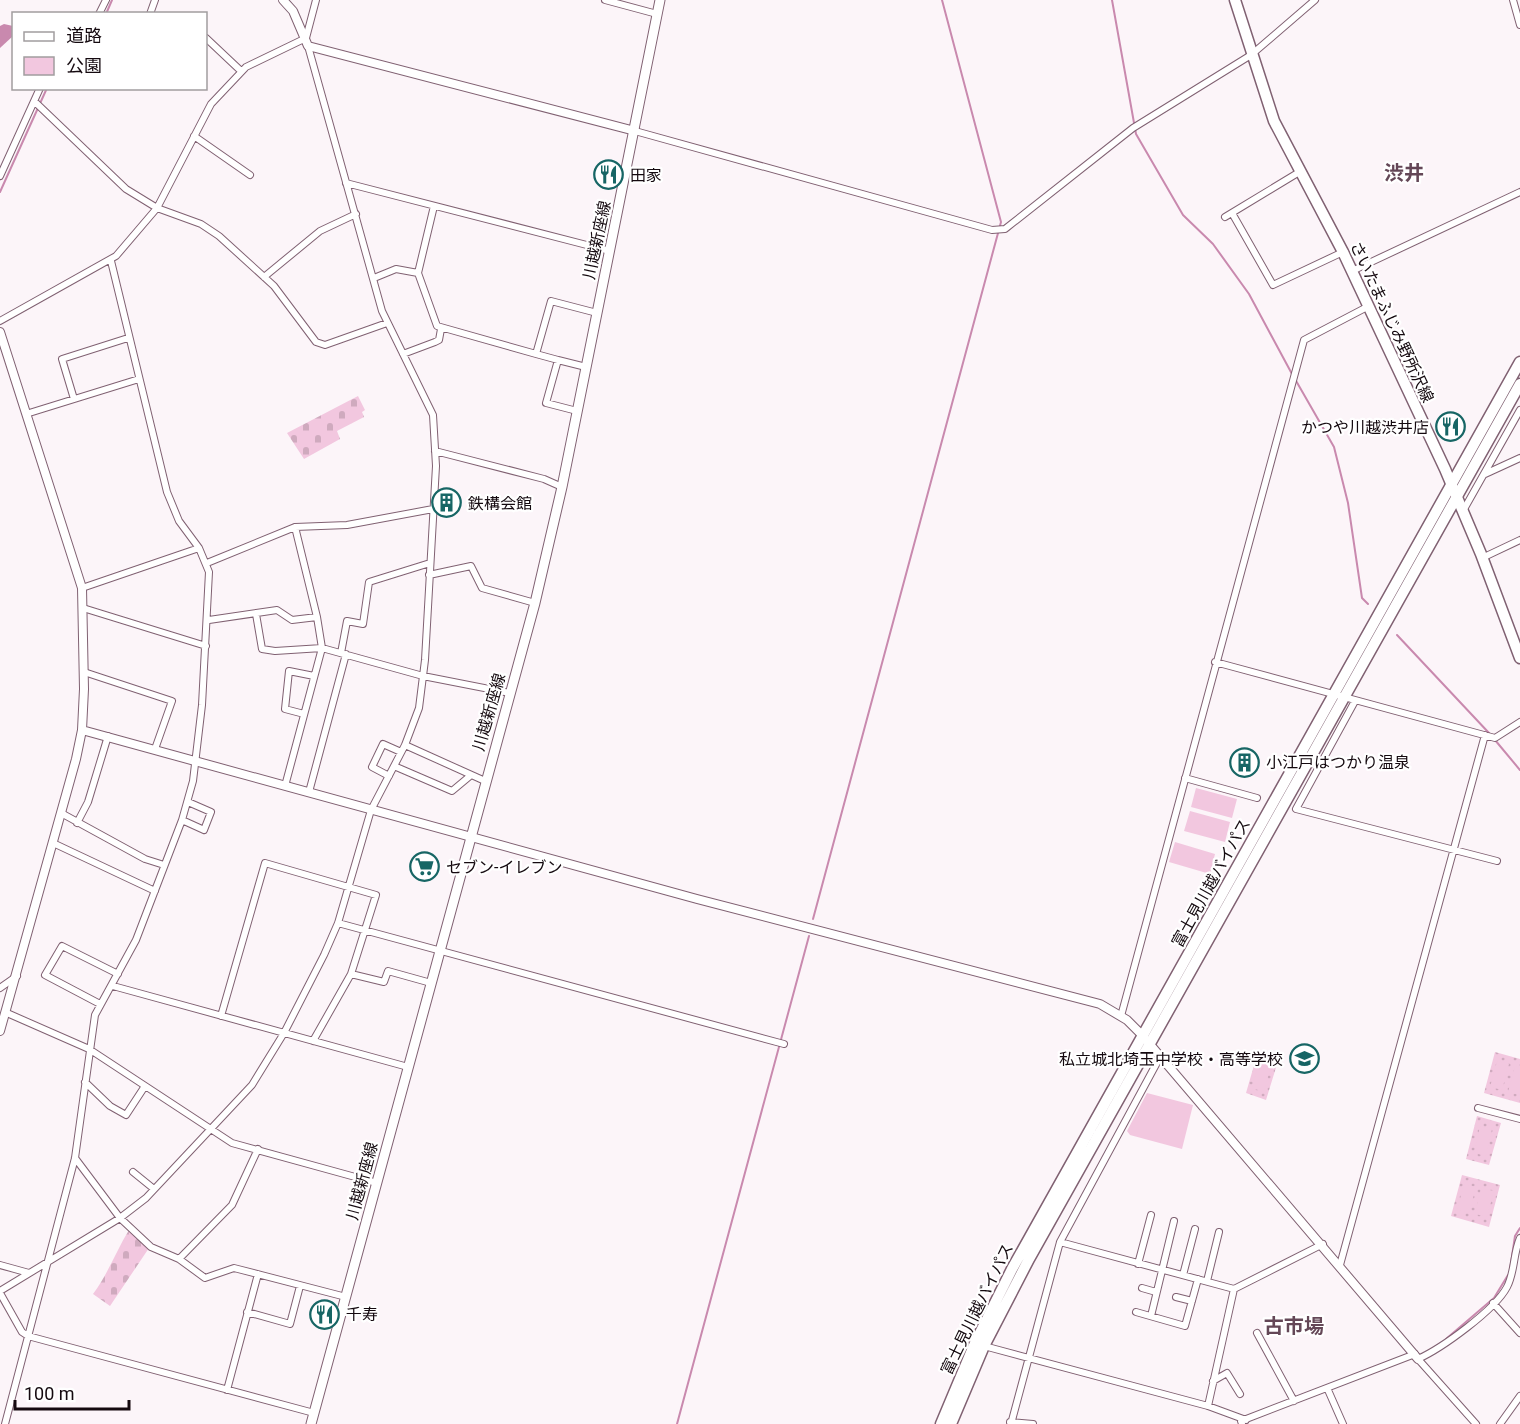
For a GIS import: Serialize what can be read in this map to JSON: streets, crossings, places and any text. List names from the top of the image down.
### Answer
{
  "streets": {
    "main road": ["川越新座線", "さいたまふじみ野所沢線", "富士見川越バイパス"]
  },
  "crossings": [
    ["さいたまふじみ野所沢線", "富士見川越バイパス"]
  ],
  "districts": ["渋井", "古市場"],
  "places": {
    "restaurant": ["田家", "かつや川越渋井店", "千寿"],
    "building": ["鉄構会館", "小江戸はつかり温泉"],
    "supermarket": ["セブン-イレブン"],
    "school or university": ["私立城北埼玉中学校・高等学校"]
  },
  "legend": ["道路", "公園"],
  "scale_bar": "100 m"
}
